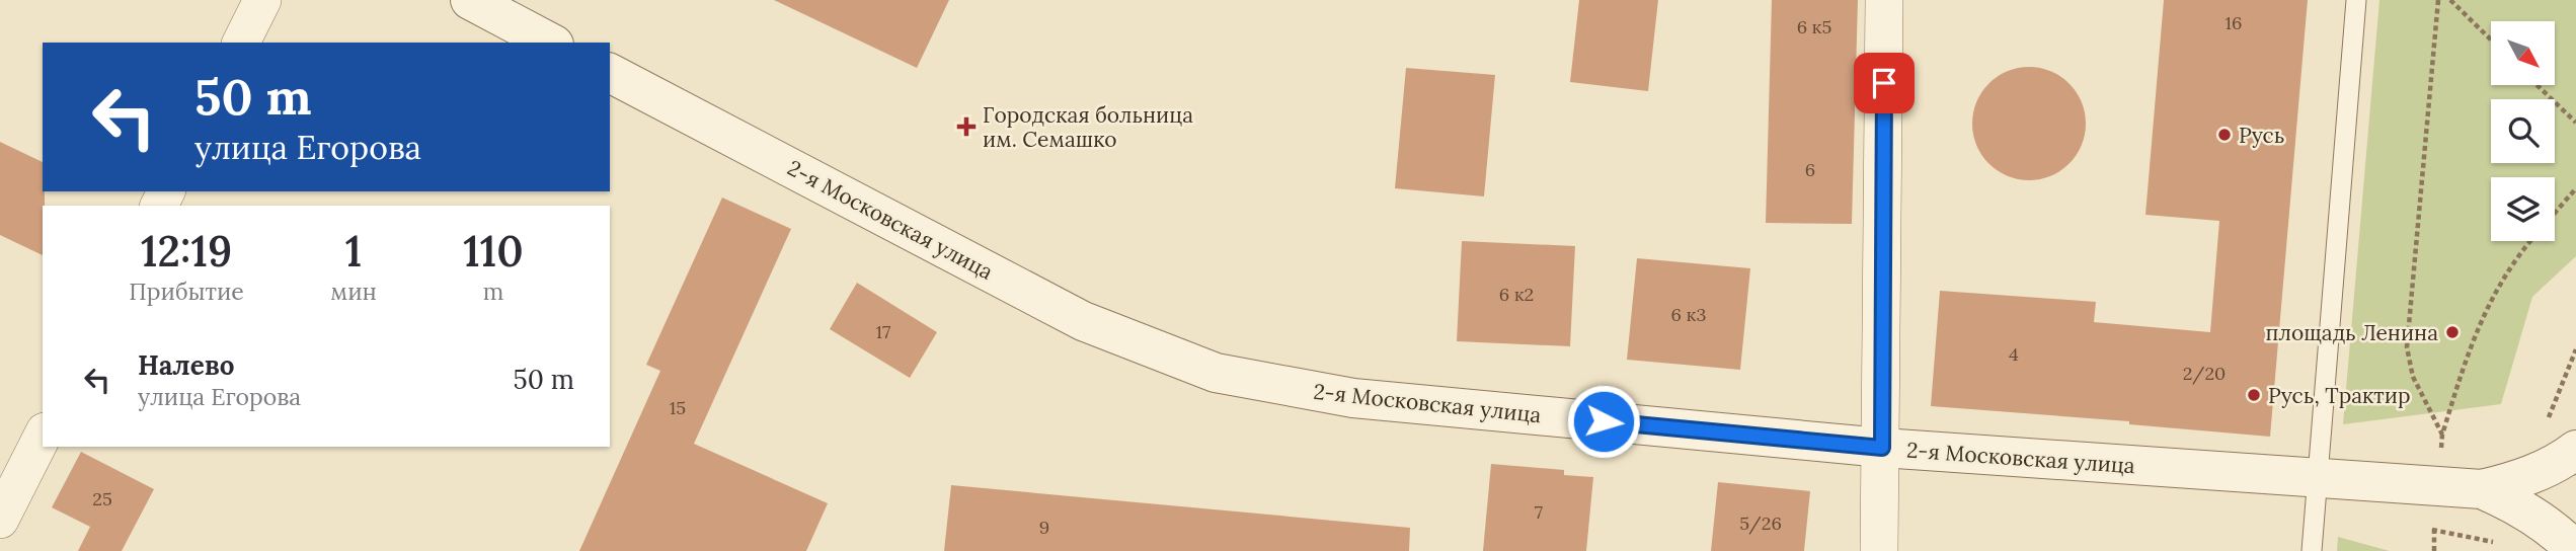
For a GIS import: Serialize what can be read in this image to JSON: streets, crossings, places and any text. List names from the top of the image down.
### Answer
{
  "streets": {
    "street": ["2-я Московская улица"]
  },
  "places": {
    "health": ["Городская больница им. Семашко"],
    "other": ["Русь", "площадь Ленина", "Русь, Трактир"]
  },
  "house_numbers": [
    "16",
    "6 к5",
    "6",
    "6 к2",
    "6 к3",
    "17",
    "4",
    "2/20",
    "15",
    "25",
    "7",
    "5/26",
    "9"
  ],
  "north": "bottom right",
  "page": {
    "turn": ["50 m", "улица Егорова"],
    "eta": [
      "12:19",
      "Прибытие",
      "1",
      "мин",
      "110",
      "m"
    ],
    "list": [
      {
        "name": "Налево",
        "note": "улица Егорова",
        "value": "50 m"
      }
    ]
  }
}
